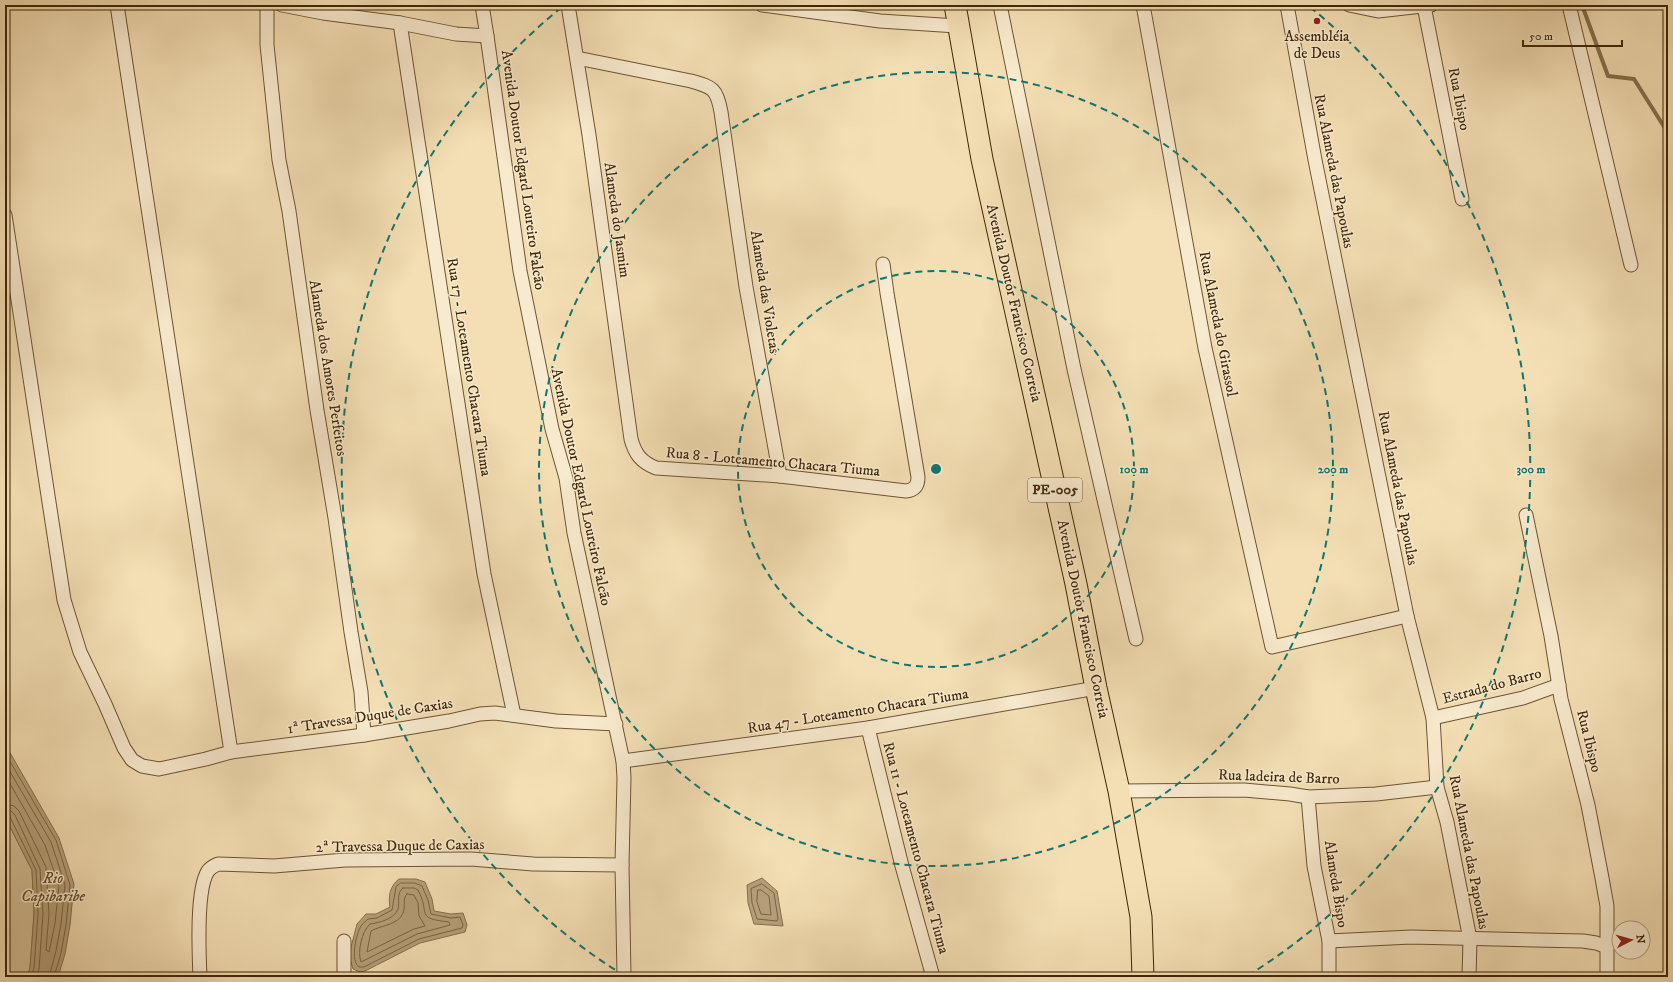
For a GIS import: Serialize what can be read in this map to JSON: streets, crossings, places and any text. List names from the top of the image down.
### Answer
{
  "streets": {
    "main road": ["Avenida Doutor Francisco Correia", "PE-005"],
    "street": [
      "Rua Ibispo",
      "Avenida Doutor Edgard Loureiro Falcão",
      "Rua Alameda das Papoulas",
      "Alameda do Jasmim",
      "Alameda das Violetas",
      "Rua Alameda do Girassol",
      "Rua 17 - Loteamento Chacara Tiuma",
      "Alameda dos Amores Perfeitos",
      "Rua 8 - Loteamento Chacara Tiuma",
      "Estrada do Barro",
      "Rua 47 - Loteamento Chacara Tiuma",
      "1ª Travessa Duque de Caxias",
      "Rua ladeira de Barro",
      "2ª Travessa Duque de Caxias",
      "Rua 11 - Loteamento Chacara Tiuma",
      "Alameda Bispo"
    ]
  },
  "crossings": [
    ["Rua Ibispo", "Estrada do Barro"],
    ["Avenida Doutor Edgard Loureiro Falcão", "Rua 47 - Loteamento Chacara Tiuma"],
    ["Avenida Doutor Edgard Loureiro Falcão", "1ª Travessa Duque de Caxias"],
    ["Avenida Doutor Edgard Loureiro Falcão", "2ª Travessa Duque de Caxias"],
    ["Rua Alameda das Papoulas", "Rua Alameda do Girassol"],
    ["Rua Alameda das Papoulas", "Estrada do Barro"],
    ["Rua Alameda das Papoulas", "Rua ladeira de Barro"],
    ["Alameda do Jasmim", "Alameda das Violetas"],
    ["Alameda do Jasmim", "Rua 8 - Loteamento Chacara Tiuma"],
    ["Alameda das Violetas", "Rua 8 - Loteamento Chacara Tiuma"],
    ["Avenida Doutor Francisco Correia", "Rua 47 - Loteamento Chacara Tiuma"],
    ["Avenida Doutor Francisco Correia", "Rua ladeira de Barro"],
    ["Rua 17 - Loteamento Chacara Tiuma", "1ª Travessa Duque de Caxias"],
    ["Alameda dos Amores Perfeitos", "1ª Travessa Duque de Caxias"],
    ["Rua 47 - Loteamento Chacara Tiuma", "Rua 11 - Loteamento Chacara Tiuma"],
    ["Rua ladeira de Barro", "Alameda Bispo"]
  ],
  "water": ["Rio Capibaribe"],
  "places": ["Assembléia de Deus"],
  "scale_bar": "50 m",
  "north": "right",
  "rings": ["100 m", "200 m", "300 m"]
}
